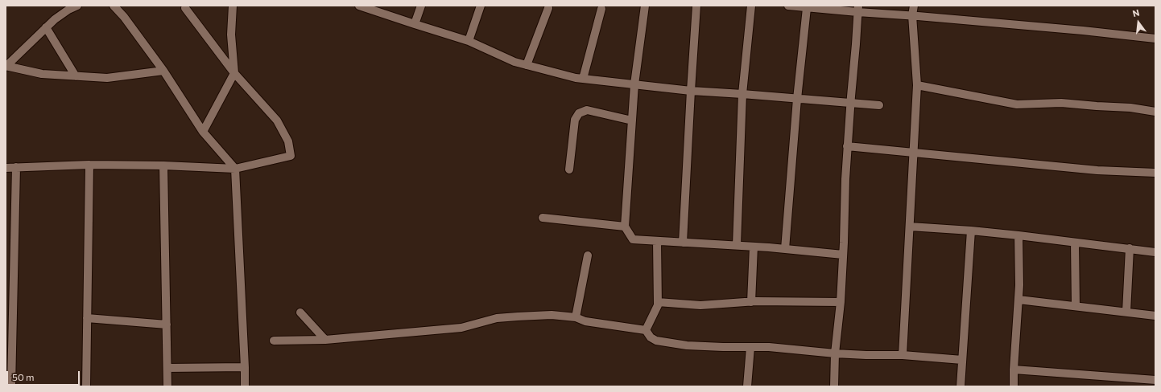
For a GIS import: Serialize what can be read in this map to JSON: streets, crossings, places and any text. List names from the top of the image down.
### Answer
{
  "scale_bar": "50 m",
  "north": "top"
}
